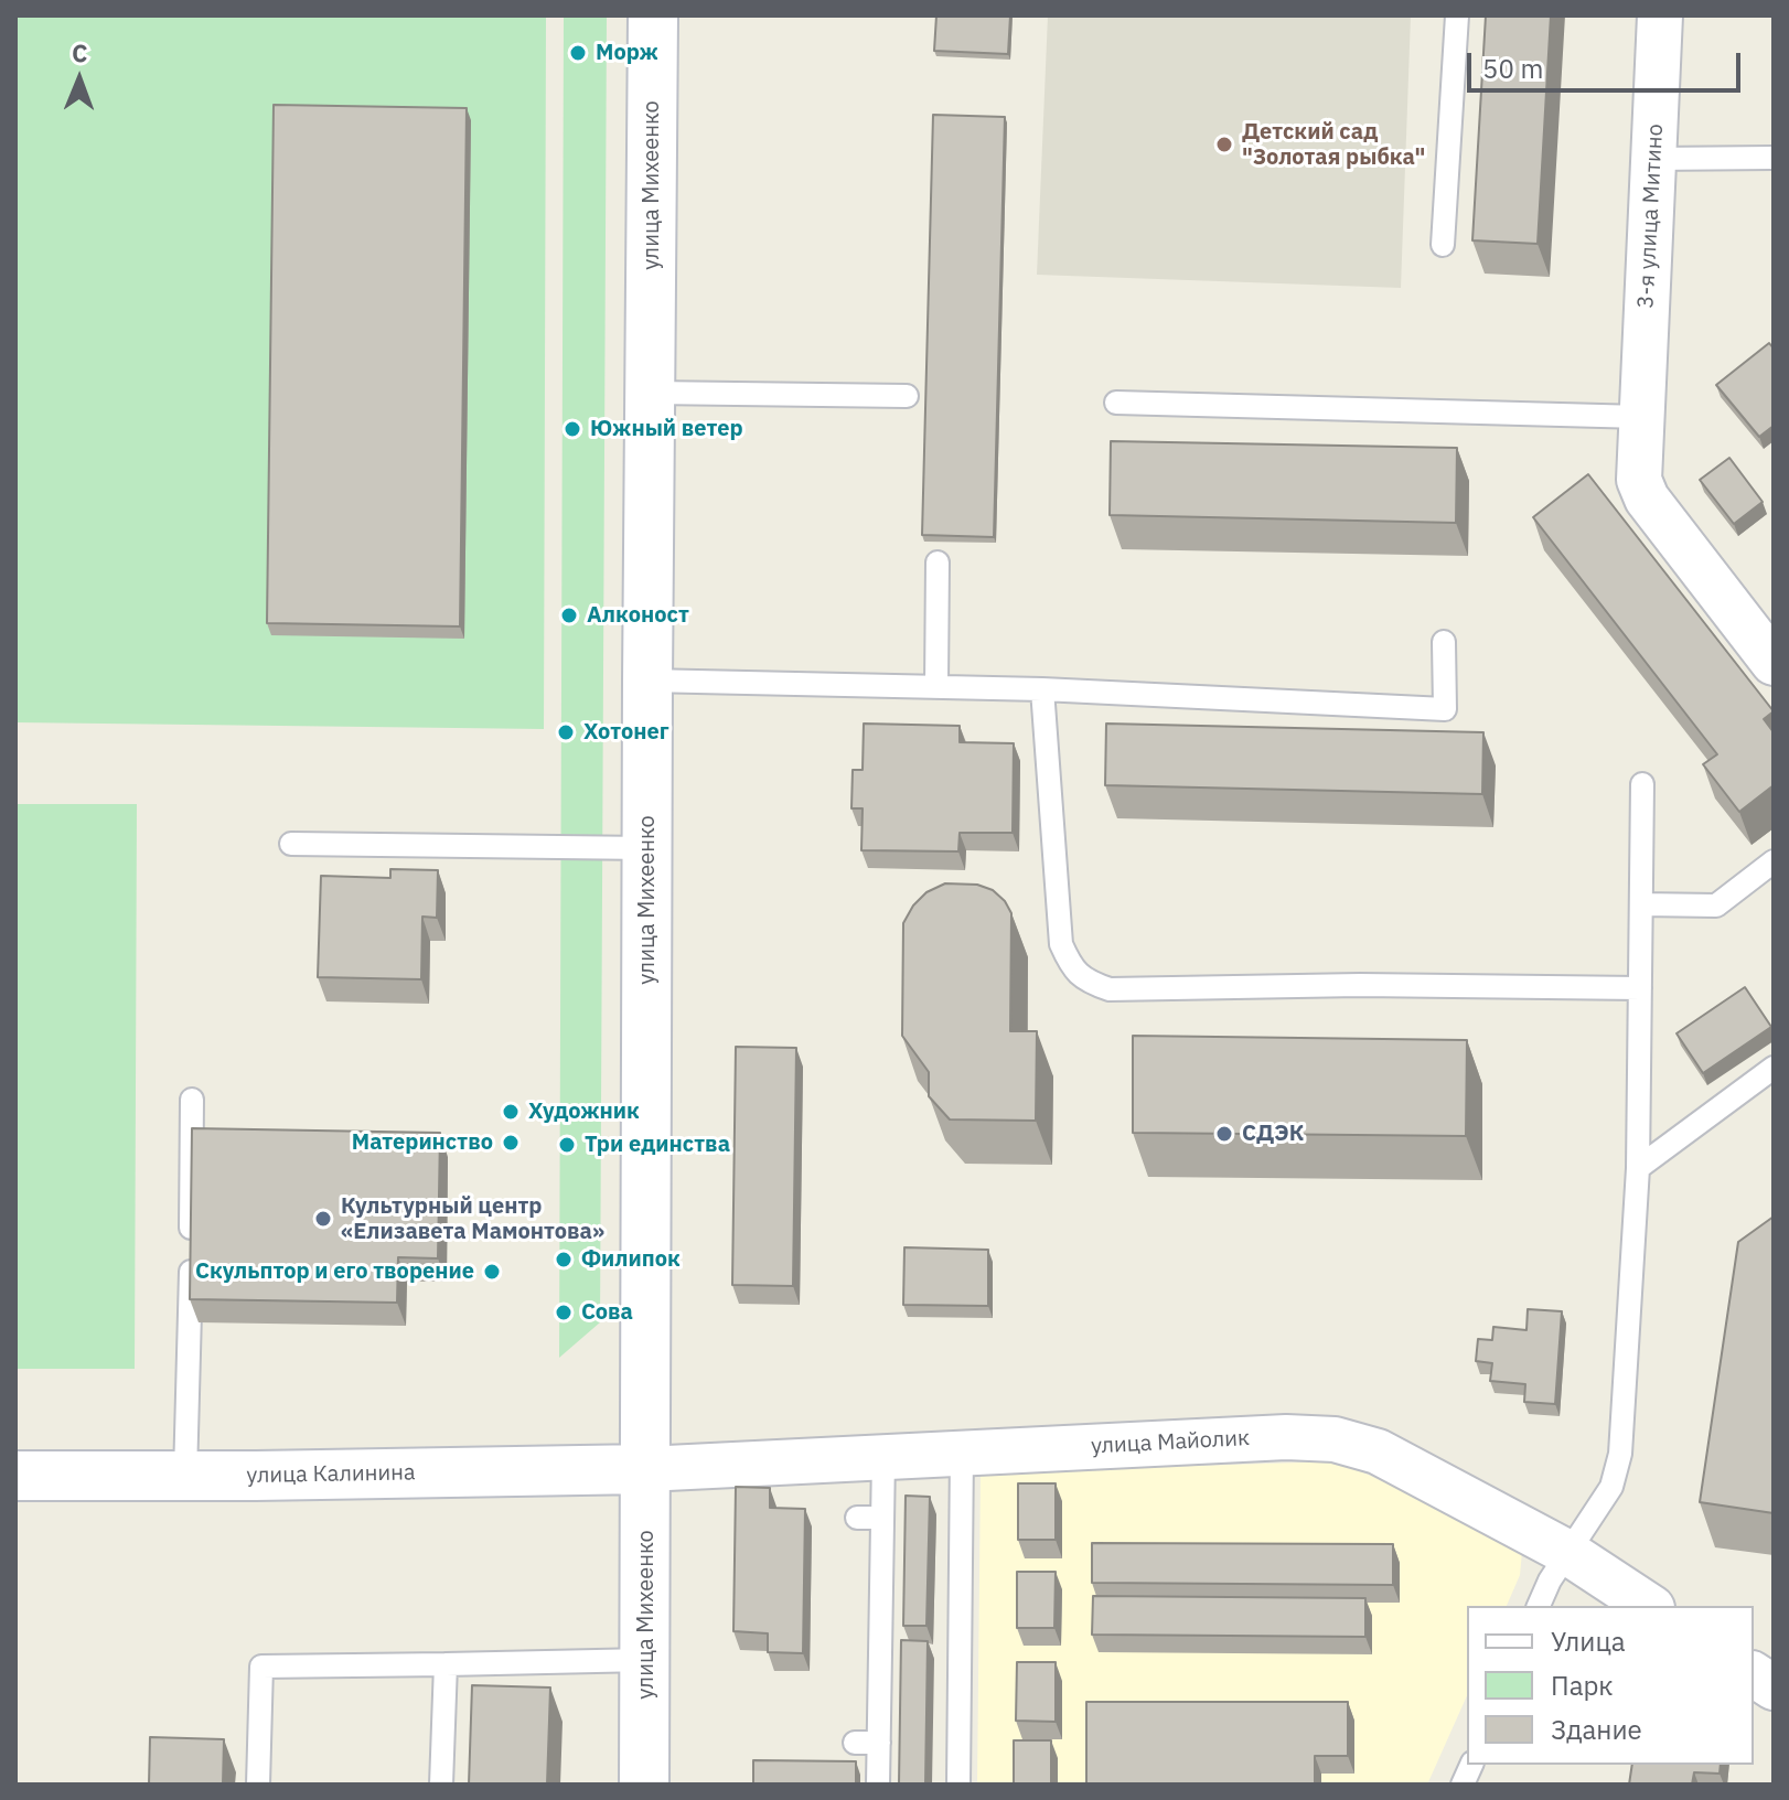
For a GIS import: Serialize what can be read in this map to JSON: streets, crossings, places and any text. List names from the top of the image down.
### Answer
{
  "streets": {
    "street": [
      "улица Михеенко",
      "3-я улица Митино",
      "улица Майолик",
      "улица Калинина"
    ]
  },
  "crossings": [
    ["улица Михеенко", "улица Майолик"],
    ["улица Михеенко", "улица Калинина"],
    ["улица Майолик", "улица Калинина"]
  ],
  "places": [
    "Морж",
    "Детский сад \"Золотая рыбка\"",
    "Южный ветер",
    "Алконост",
    "Хотонег",
    "Художник",
    "СДЭК",
    "Материнство",
    "Три единства",
    "Культурный центр «Елизавета Мамонтова»",
    "Филипок",
    "Скульптор и его творение",
    "Сова"
  ],
  "legend": ["Улица", "Парк", "Здание"],
  "scale_bar": "50 m",
  "north": "top"
}
